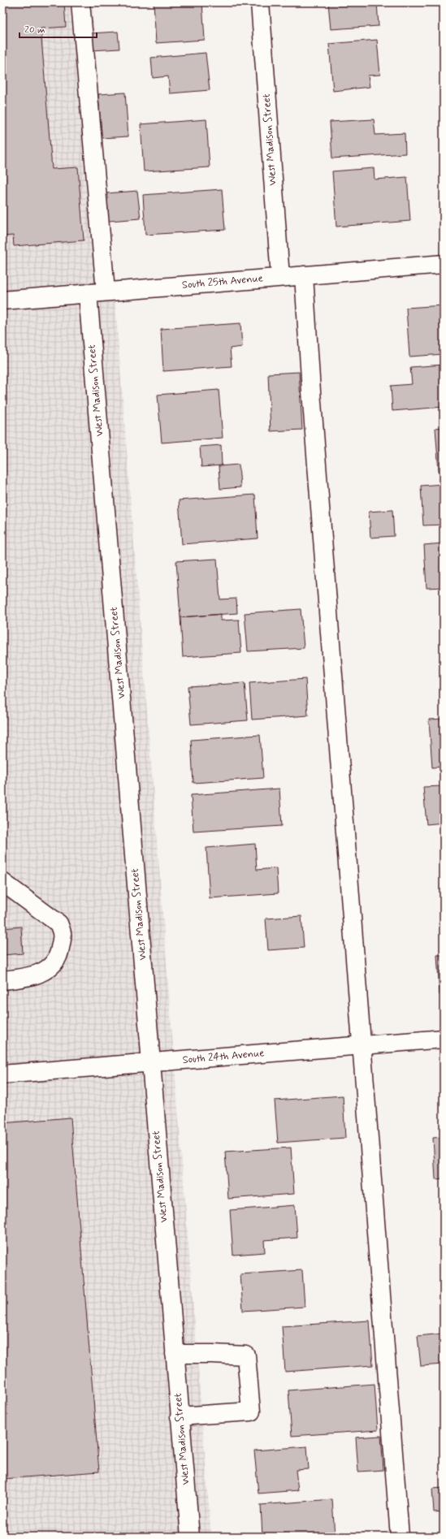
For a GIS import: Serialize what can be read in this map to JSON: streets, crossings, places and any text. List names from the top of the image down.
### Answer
{
  "streets": {
    "street": ["West Madison Street", "South 25th Avenue", "South 24th Avenue"]
  },
  "crossings": [
    ["West Madison Street", "South 25th Avenue"],
    ["West Madison Street", "South 24th Avenue"]
  ],
  "scale_bar": "20 m"
}
